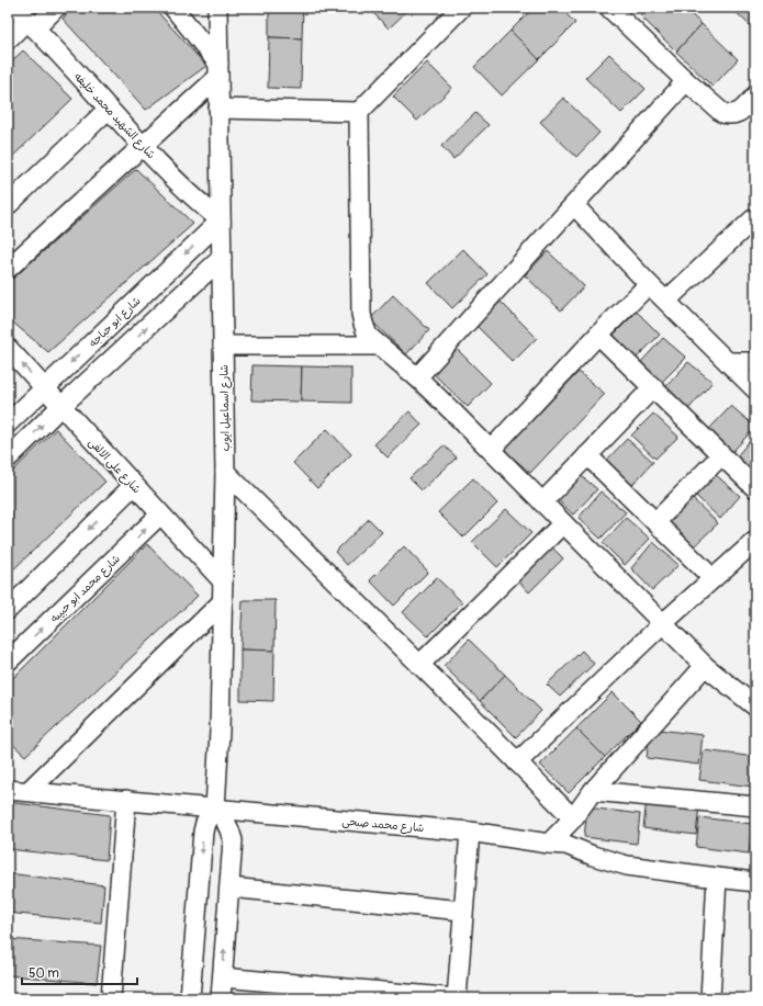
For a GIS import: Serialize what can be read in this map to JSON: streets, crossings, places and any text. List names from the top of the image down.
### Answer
{
  "streets": {
    "street": [
      "شارع الشهيد محمد خليفه",
      "شارع ابو حباجه",
      "شارع اسماعيل ايوب",
      "شارع على الالفى",
      "شارع محمد ابو حبيبه",
      "شارع محمد صبحى"
    ]
  },
  "crossings": [
    ["شارع الشهيد محمد خليفه", "شارع ابو حباجه"],
    ["شارع الشهيد محمد خليفه", "شارع اسماعيل ايوب"],
    ["شارع ابو حباجه", "شارع اسماعيل ايوب"],
    ["شارع ابو حباجه", "شارع على الالفى"],
    ["شارع اسماعيل ايوب", "شارع على الالفى"],
    ["شارع اسماعيل ايوب", "شارع محمد صبحى"],
    ["شارع على الالفى", "شارع محمد ابو حبيبه"]
  ],
  "scale_bar": "50 m"
}
